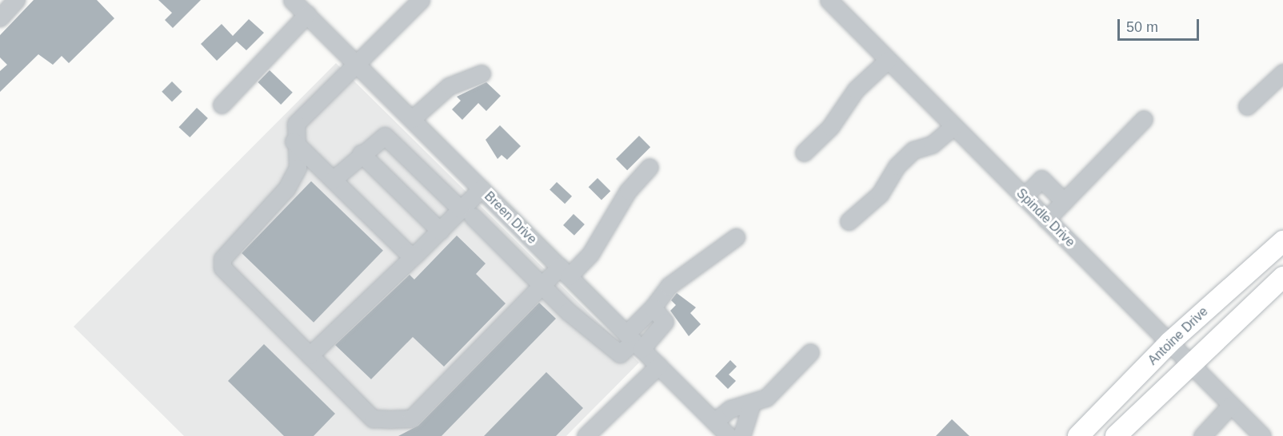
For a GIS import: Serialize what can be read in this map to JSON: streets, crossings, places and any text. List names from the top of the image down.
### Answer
{
  "streets": {
    "main road": ["Antoine Drive"],
    "street": ["Breen Drive", "Spindle Drive"]
  },
  "crossings": [
    ["Spindle Drive", "Antoine Drive"]
  ],
  "scale_bar": "50 m"
}
